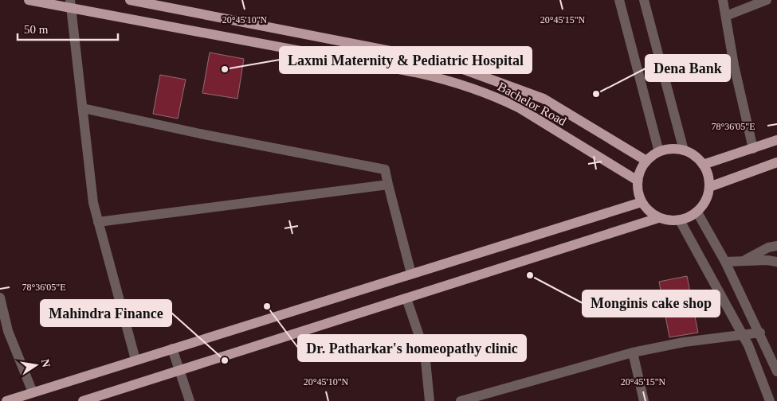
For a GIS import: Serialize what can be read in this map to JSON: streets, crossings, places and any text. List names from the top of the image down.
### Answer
{
  "streets": {
    "main road": ["Bachelor Road"]
  },
  "places": [
    "Laxmi Maternity & Pediatric Hospital",
    "Dena Bank",
    "Monginis cake shop",
    "Dr. Patharkar's homeopathy clinic",
    "Mahindra Finance"
  ],
  "scale_bar": "50 m",
  "north": "right",
  "coordinates": ["20°45'10\"N", "20°45'15\"N", "78°36'05\"E"]
}
